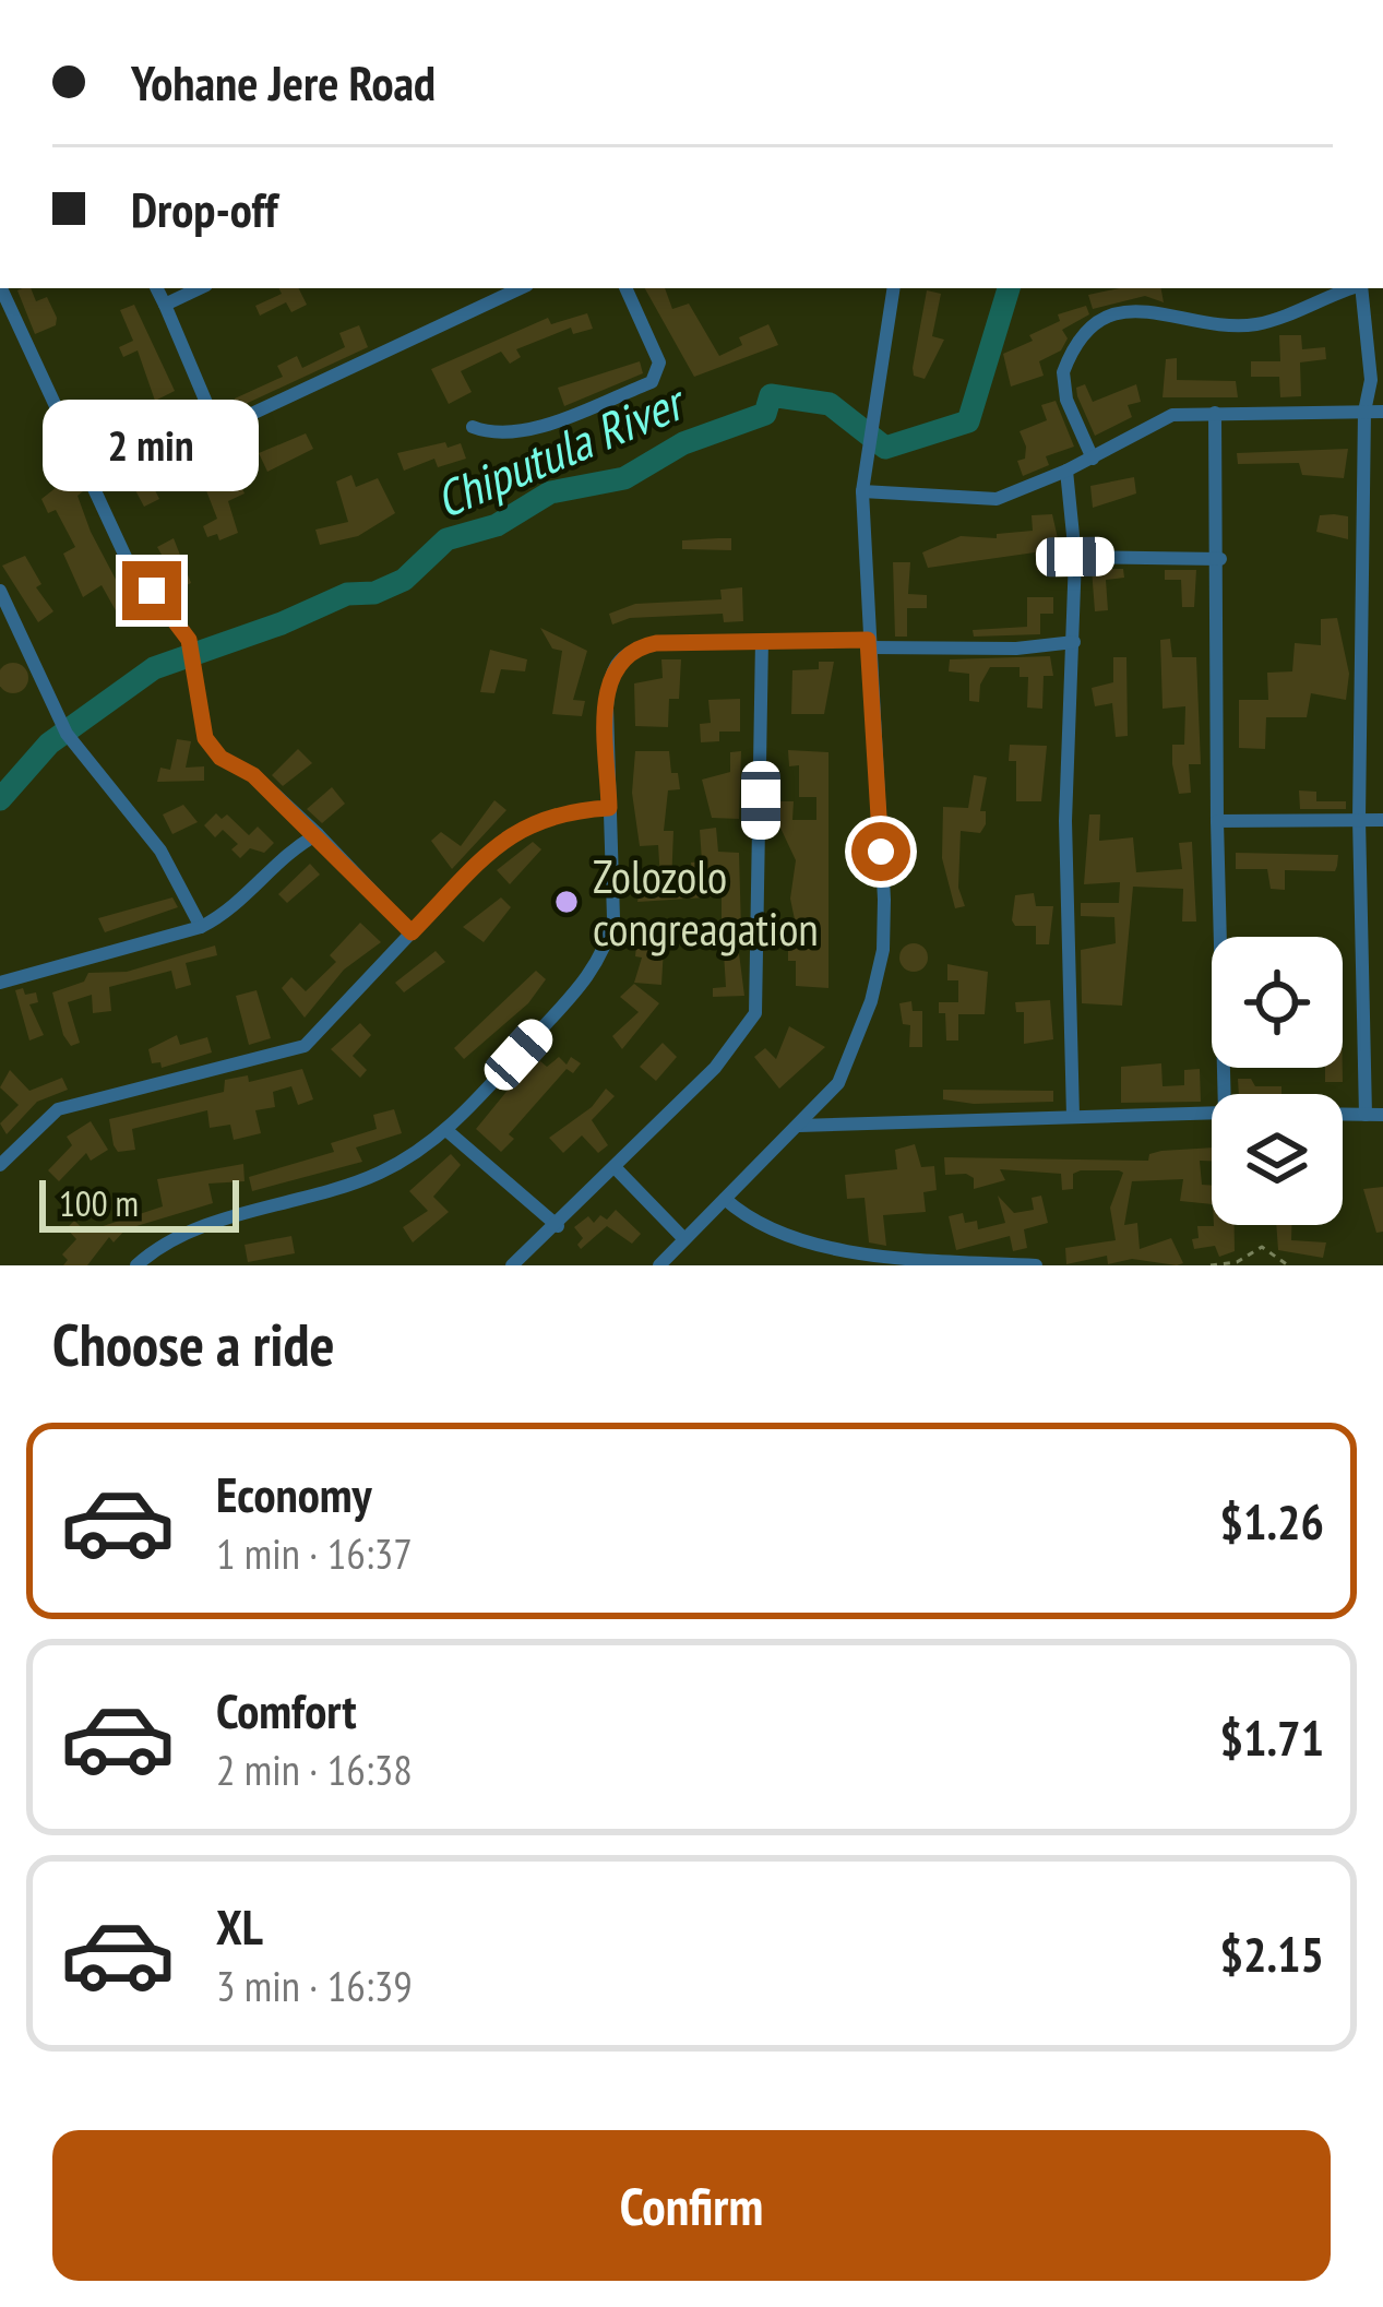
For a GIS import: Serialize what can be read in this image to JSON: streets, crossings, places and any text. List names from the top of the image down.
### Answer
{
  "water": ["Chiputula River"],
  "places": ["Zolozolo congreagation"],
  "scale_bar": "100 m",
  "page": {
    "banner": ["Yohane Jere Road", "Drop-off"],
    "bubble": "2 min",
    "scale": "100 m",
    "heading": "Choose a ride",
    "list": [
      {
        "name": "Economy",
        "note": "1 min · 16:37",
        "value": "$1.26"
      },
      {
        "name": "Comfort",
        "note": "2 min · 16:38",
        "value": "$1.71"
      },
      {
        "name": "XL",
        "note": "3 min · 16:39",
        "value": "$2.15"
      }
    ],
    "buttons": "Confirm"
  }
}
